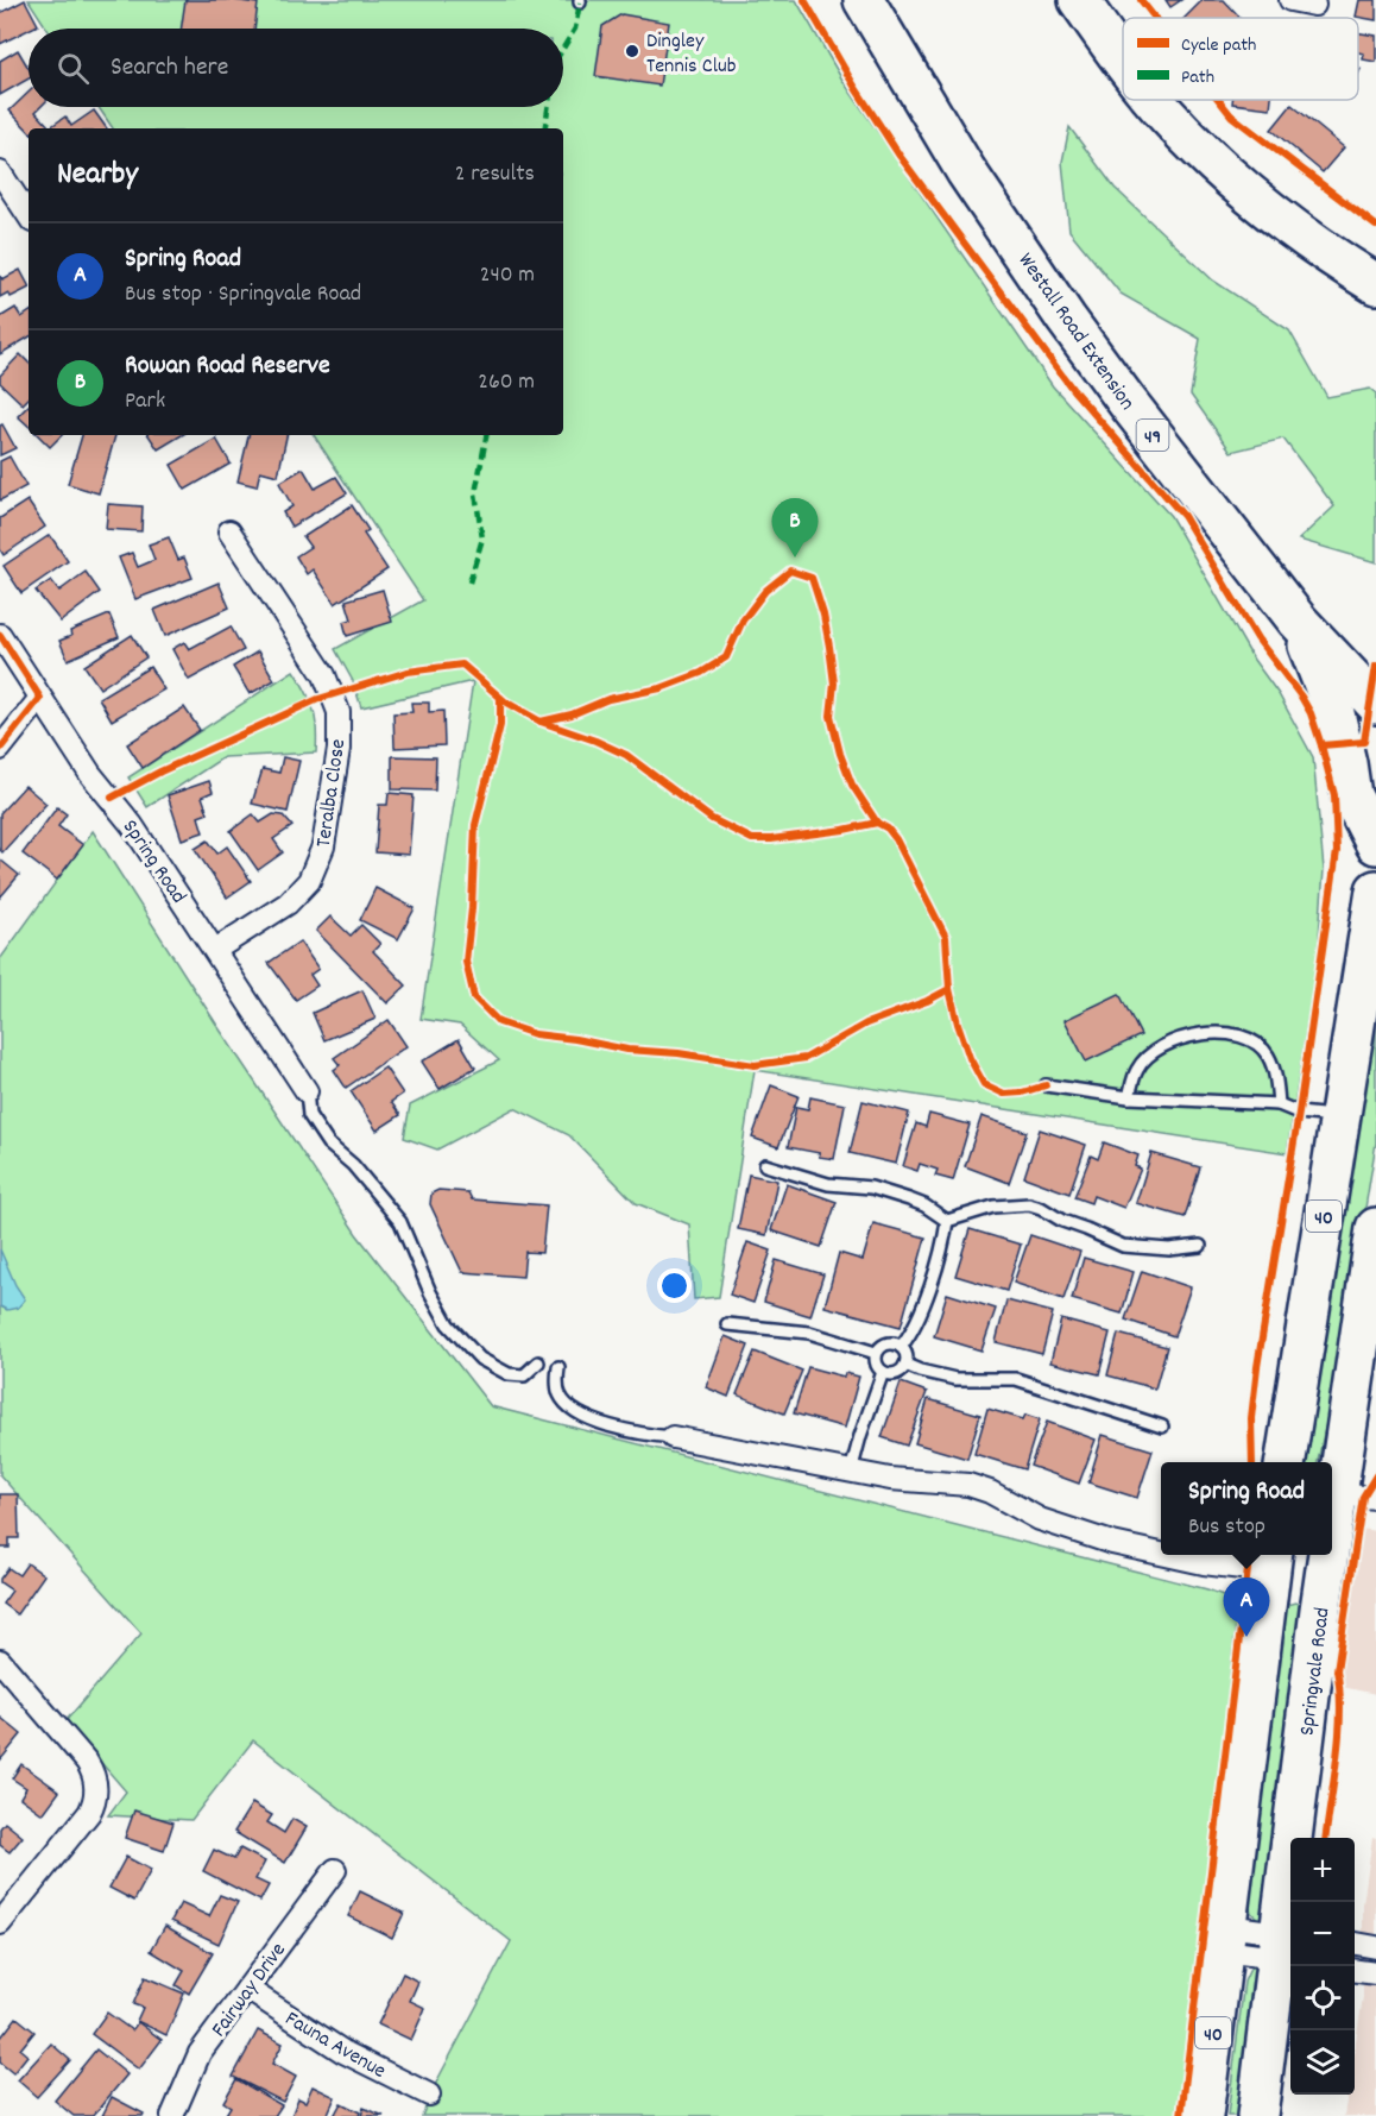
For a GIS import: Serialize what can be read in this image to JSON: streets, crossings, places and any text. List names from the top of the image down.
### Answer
{
  "streets": {
    "highway": [
      "Westall Road Extension",
      "49",
      "40",
      "Springvale Road"
    ],
    "street": [
      "Teralba Close",
      "Spring Road",
      "Fairway Drive",
      "Fauna Avenue"
    ]
  },
  "crossings": [
    ["Teralba Close", "Spring Road"],
    ["Fairway Drive", "Fauna Avenue"]
  ],
  "places": ["Dingley Tennis Club"],
  "legend": ["Cycle path", "Path"],
  "page": {
    "search": "Search here",
    "heading": ["Nearby", "2 results"],
    "list": [
      {
        "mark": "A",
        "name": "Spring Road",
        "note": "Bus stop · Springvale Road",
        "value": "240 m"
      },
      {
        "mark": "B",
        "name": "Rowan Road Reserve",
        "note": "Park",
        "value": "260 m"
      }
    ],
    "pins": ["B", "A"],
    "popup": ["Spring Road", "Bus stop"],
    "map_buttons": ["+", "−"]
  }
}
